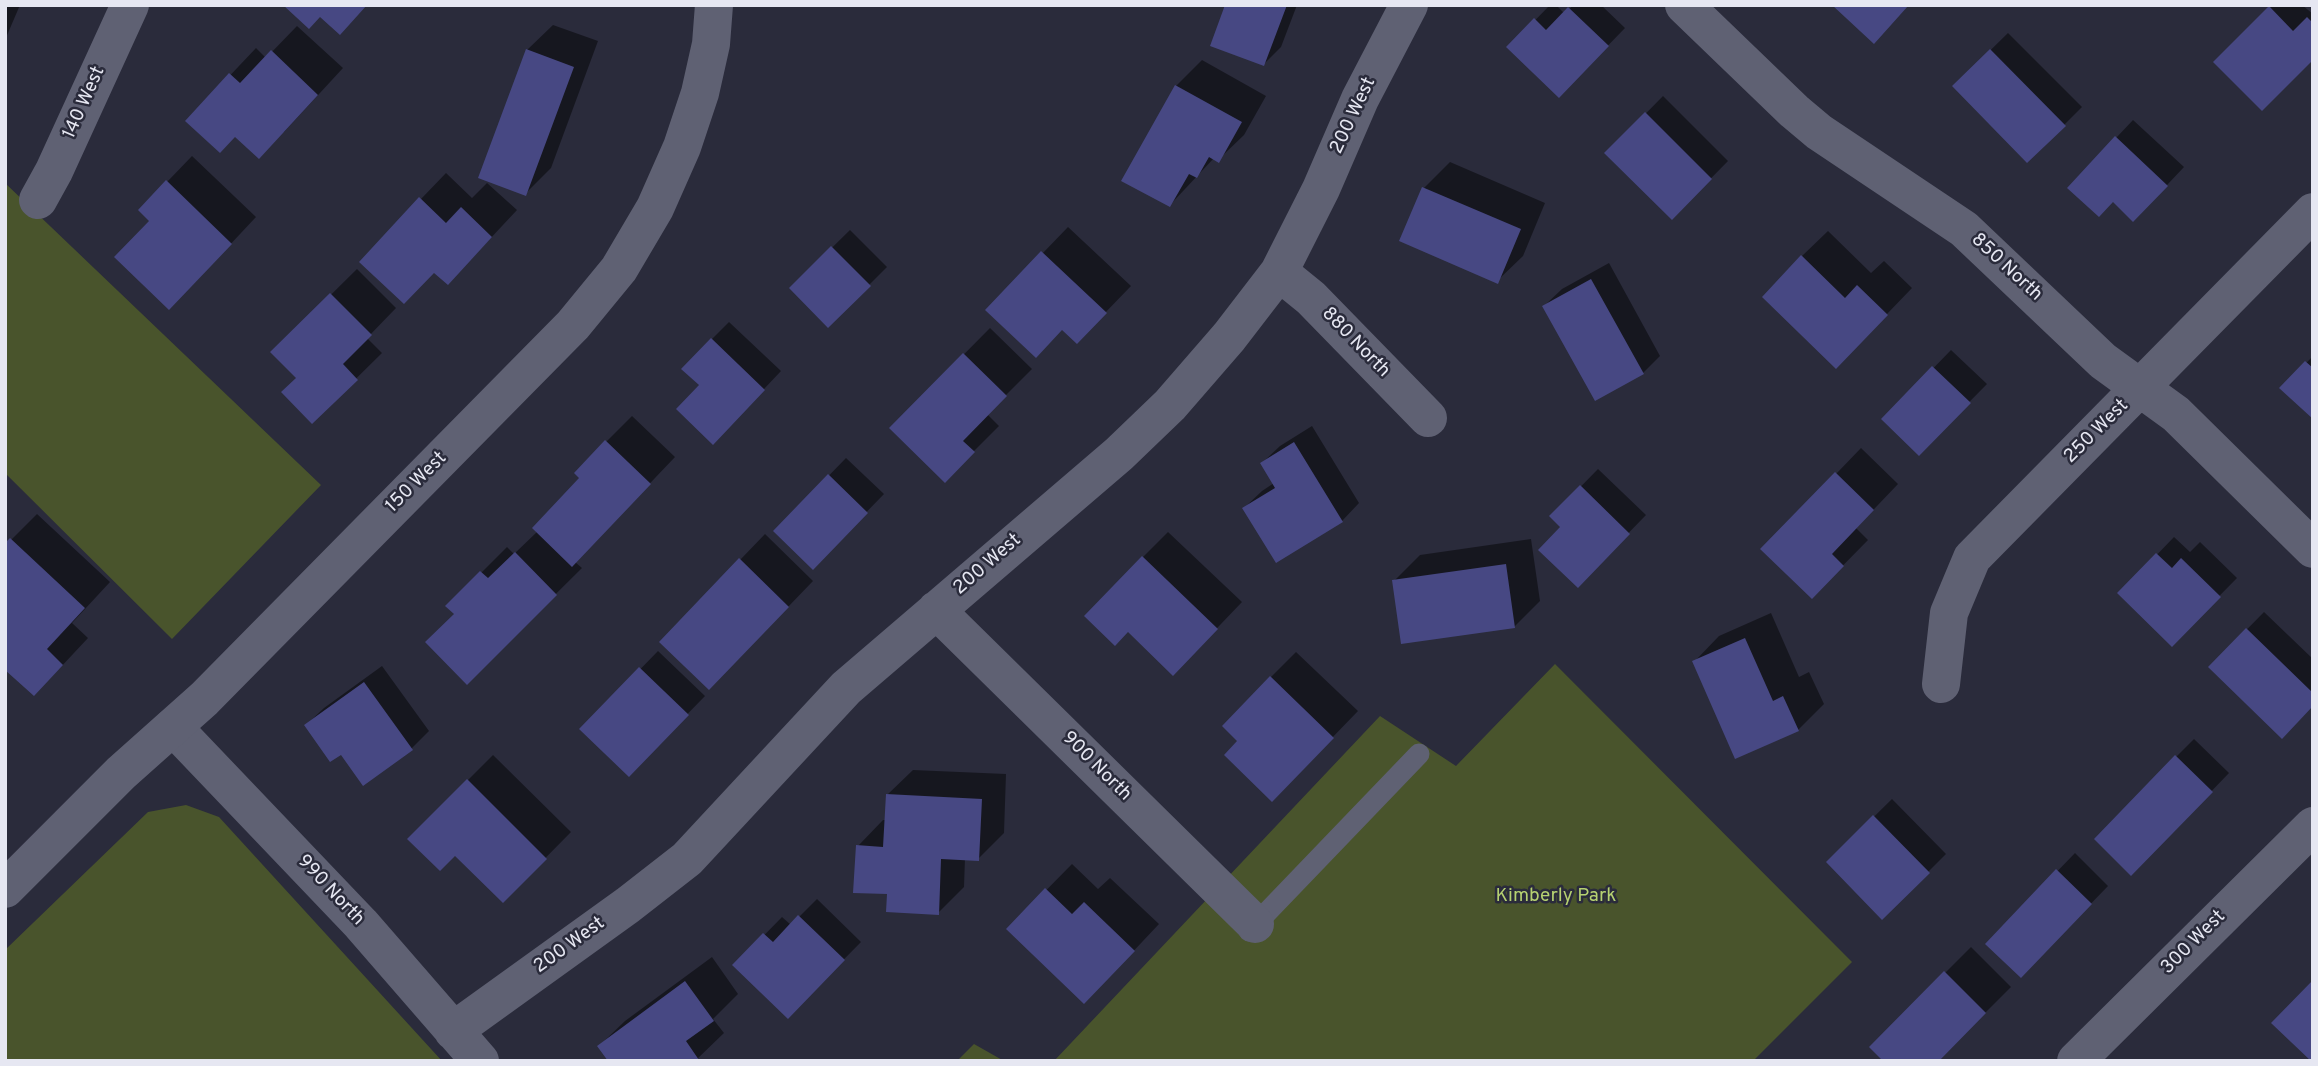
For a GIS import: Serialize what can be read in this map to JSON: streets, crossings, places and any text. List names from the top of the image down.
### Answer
{
  "streets": {
    "street": [
      "140 West",
      "200 West",
      "850 North",
      "880 North",
      "250 West",
      "150 West",
      "900 North",
      "990 North",
      "300 West"
    ]
  },
  "crossings": [
    ["200 West", "880 North"],
    ["200 West", "900 North"],
    ["200 West", "990 North"],
    ["850 North", "250 West"],
    ["150 West", "990 North"]
  ],
  "parks": ["Kimberly Park"]
}
